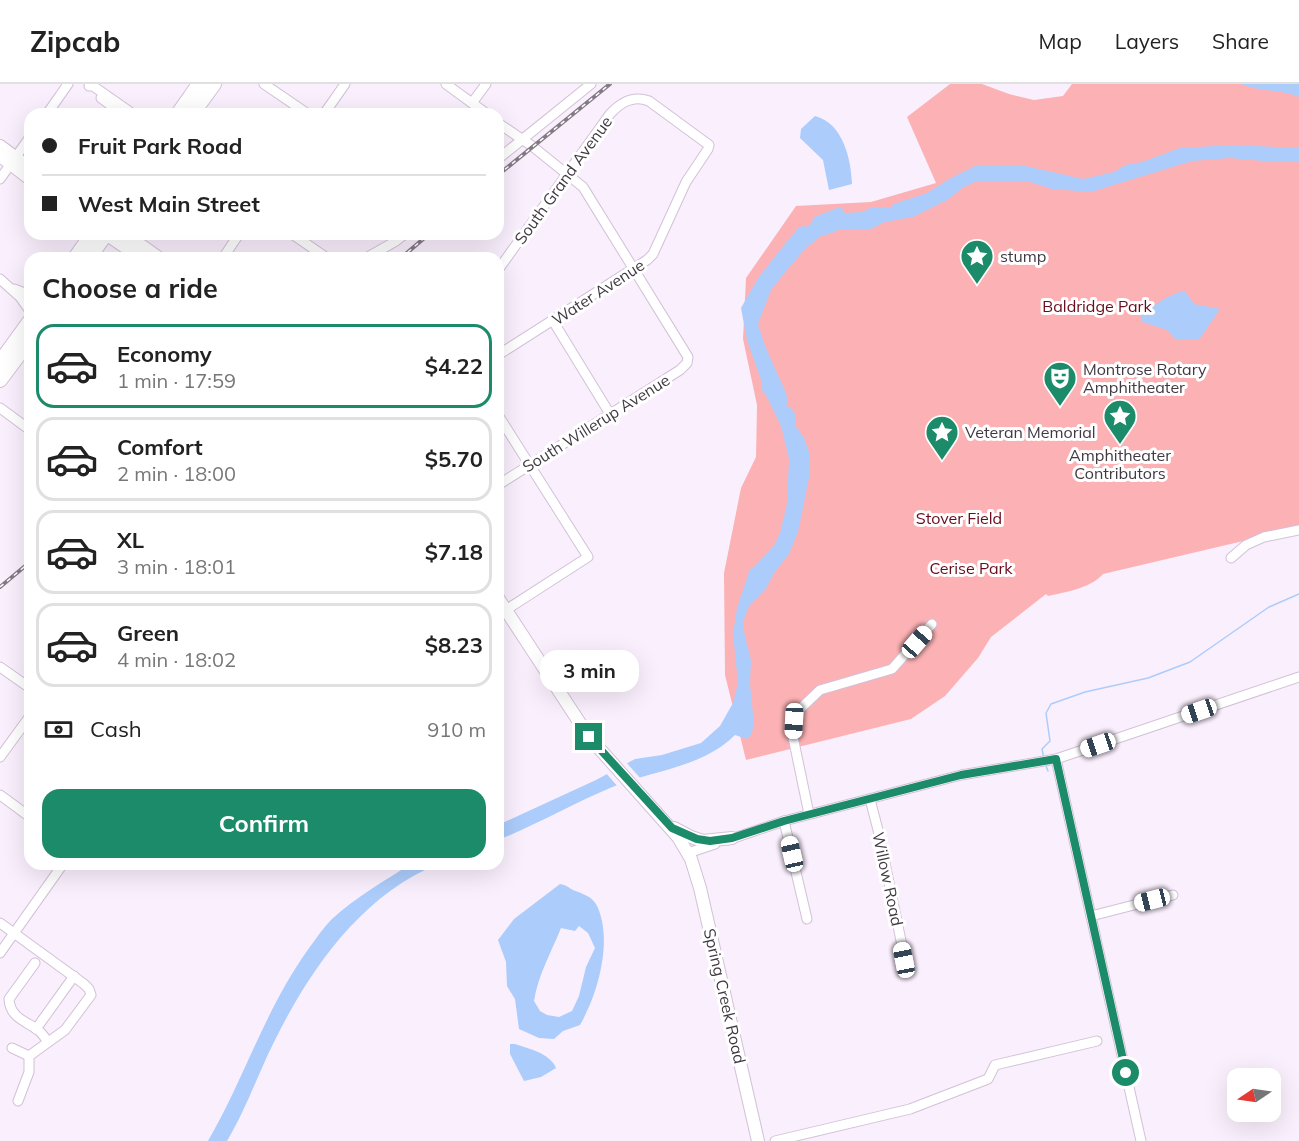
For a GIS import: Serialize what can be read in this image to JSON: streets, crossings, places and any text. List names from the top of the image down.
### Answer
{
  "streets": {
    "main road": ["Spring Creek Road"],
    "street": [
      "South Grand Avenue",
      "Water Avenue",
      "South Willerup Avenue",
      "Willow Road"
    ]
  },
  "crossings": [
    ["South Grand Avenue", "Water Avenue"],
    ["Water Avenue", "South Willerup Avenue"]
  ],
  "parks": ["Baldridge Park", "Stover Field", "Cerise Park"],
  "places": {
    "place": ["stump", "Amphitheater Contributors", "Veteran Memorial"],
    "theatre": ["Montrose Rotary Amphitheater"]
  },
  "north": "left",
  "page": {
    "header": "Zipcab",
    "nav": ["Map", "Layers", "Share"],
    "banner": ["Fruit Park Road", "West Main Street"],
    "heading": "Choose a ride",
    "list": [
      {
        "name": "Economy",
        "note": "1 min · 17:59",
        "value": "$4.22"
      },
      {
        "name": "Comfort",
        "note": "2 min · 18:00",
        "value": "$5.70"
      },
      {
        "name": "XL",
        "note": "3 min · 18:01",
        "value": "$7.18"
      },
      {
        "name": "Green",
        "note": "4 min · 18:02",
        "value": "$8.23"
      }
    ],
    "bubble": "3 min",
    "pay": ["Cash", "910 m"],
    "buttons": "Confirm"
  }
}
